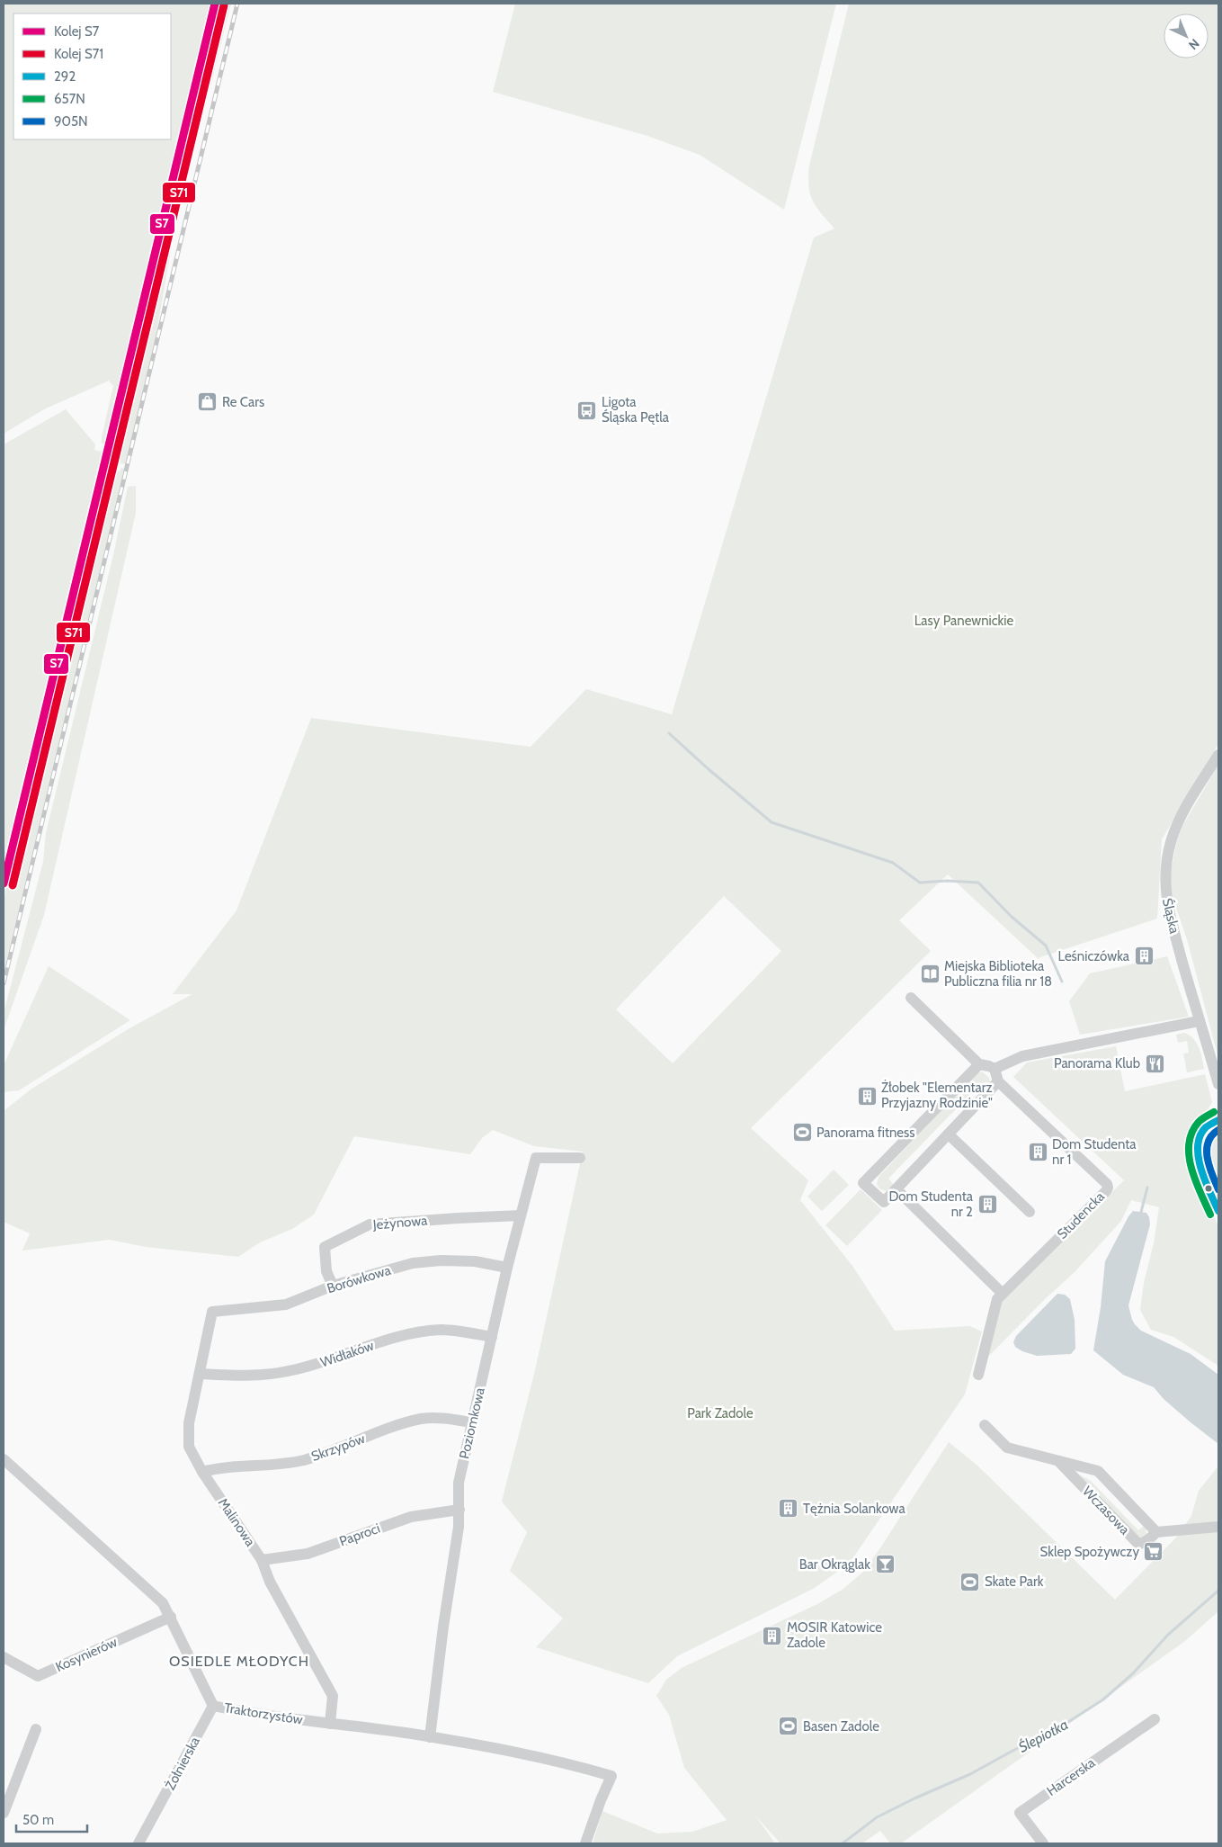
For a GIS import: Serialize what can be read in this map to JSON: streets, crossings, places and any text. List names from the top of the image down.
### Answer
{
  "streets": {
    "street": [
      "Śląska",
      "Studencka",
      "Jeżynowa",
      "Borówkowa",
      "Widłaków",
      "Poziomkowa",
      "Skrzypów",
      "Wczasowa",
      "Malinowa",
      "Paproci",
      "Kosynierów",
      "Traktorzystów",
      "Żołnierska",
      "Harcerska"
    ]
  },
  "crossings": [
    ["Jeżynowa", "Borówkowa"],
    ["Jeżynowa", "Poziomkowa"],
    ["Borówkowa", "Poziomkowa"],
    ["Borówkowa", "Malinowa"],
    ["Widłaków", "Poziomkowa"],
    ["Widłaków", "Malinowa"],
    ["Poziomkowa", "Skrzypów"],
    ["Poziomkowa", "Paproci"],
    ["Poziomkowa", "Traktorzystów"],
    ["Skrzypów", "Malinowa"],
    ["Malinowa", "Paproci"],
    ["Malinowa", "Traktorzystów"],
    ["Kosynierów", "Traktorzystów"],
    ["Traktorzystów", "Żołnierska"]
  ],
  "districts": ["OSIEDLE MŁODYCH"],
  "water": ["Ślepiotka"],
  "parks": ["Lasy Panewnickie", "Park Zadole"],
  "places": {
    "shop": ["Re Cars"],
    "bus stop": ["Ligota Śląska Pętla"],
    "building": [
      "Leśniczówka",
      "Żłobek \"Elementarz Przyjazny Rodzinie\"",
      "Dom Studenta nr 1",
      "Dom Studenta nr 2",
      "Tężnia Solankowa",
      "MOSIR Katowice Zadole"
    ],
    "library": ["Miejska Biblioteka Publiczna filia nr 18"],
    "restaurant": ["Panorama Klub"],
    "sports": ["Panorama fitness", "Skate Park", "Basen Zadole"],
    "supermarket": ["Sklep Spożywczy"],
    "bar": ["Bar Okrąglak"]
  },
  "lines": [
    "rail line S7",
    "rail line S71",
    "transit line 657N",
    "transit line 292",
    "transit line 905N"
  ],
  "legend": [
    "Kolej S7",
    "Kolej S71",
    "292",
    "657N",
    "905N"
  ],
  "scale_bar": "50 m",
  "north": "bottom right"
}
